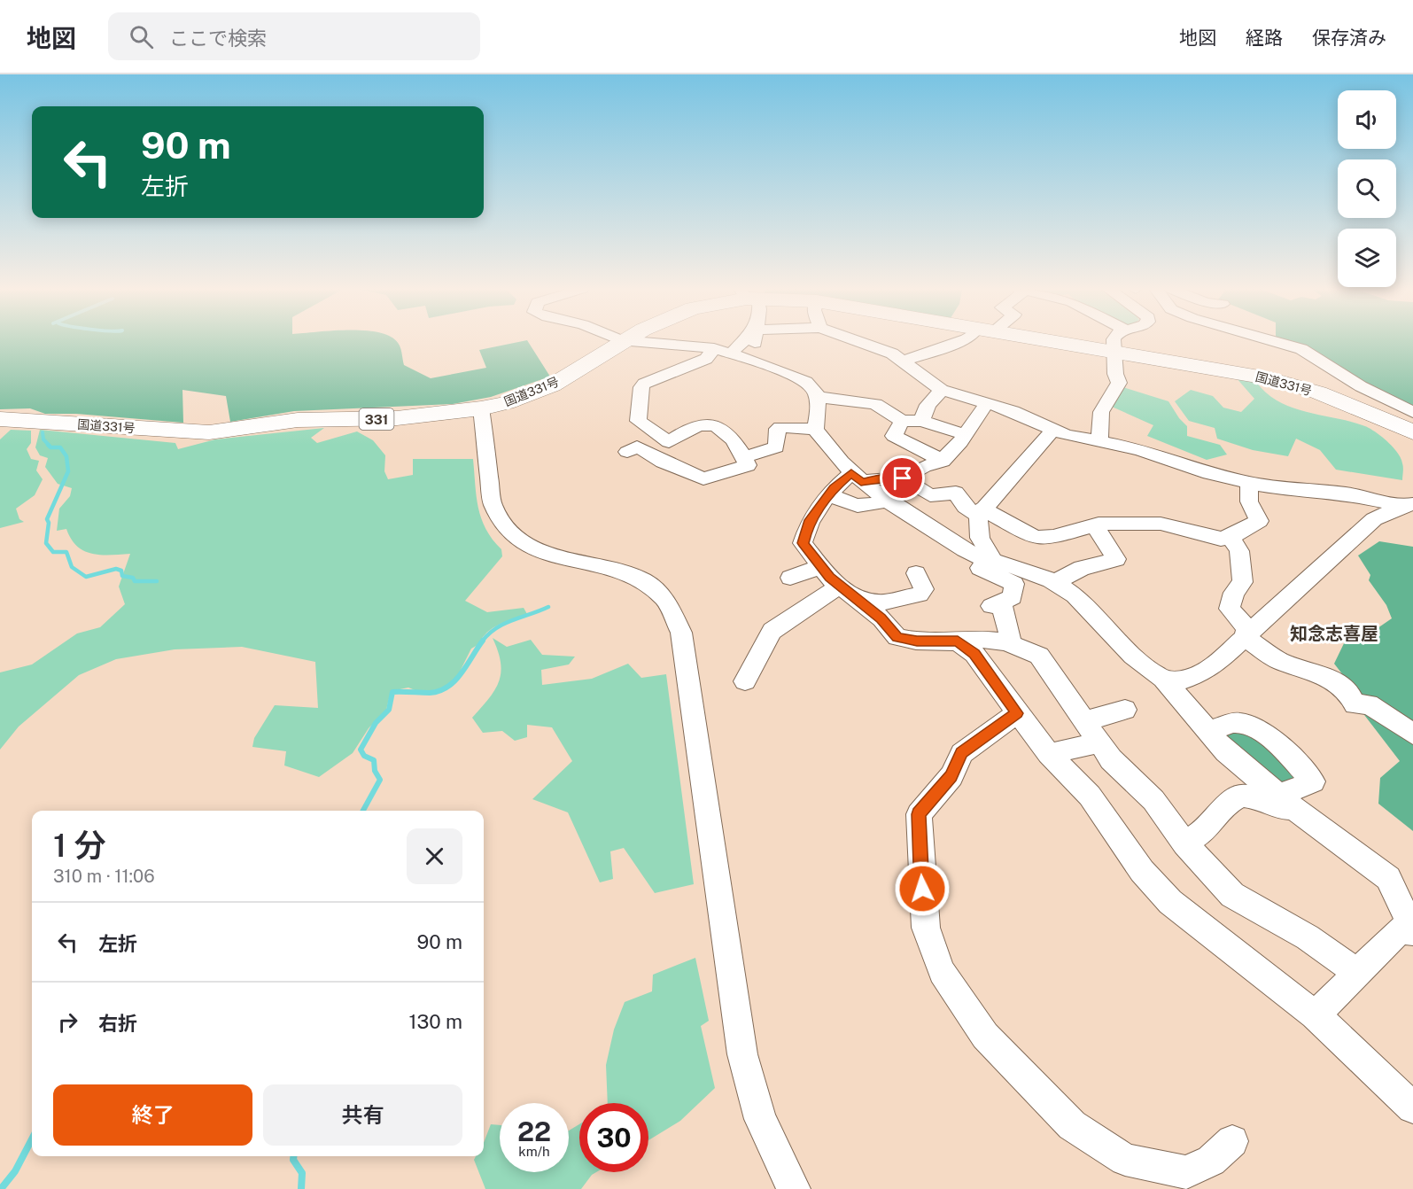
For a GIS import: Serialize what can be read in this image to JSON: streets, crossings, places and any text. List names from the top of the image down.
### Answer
{
  "streets": {
    "highway": ["国道331号", "331"]
  },
  "districts": ["知念志喜屋"],
  "page": {
    "header": "地図",
    "search": "ここで検索",
    "nav": ["地図", "経路", "保存済み"],
    "turn": ["90 m", "左折"],
    "heading": ["1 分", "310 m · 11:06"],
    "list": [
      {
        "name": "左折",
        "value": "90 m"
      },
      {
        "name": "右折",
        "value": "130 m"
      }
    ],
    "buttons": ["終了", "共有"],
    "speed": "22 km/h",
    "limit": "30"
  }
}
